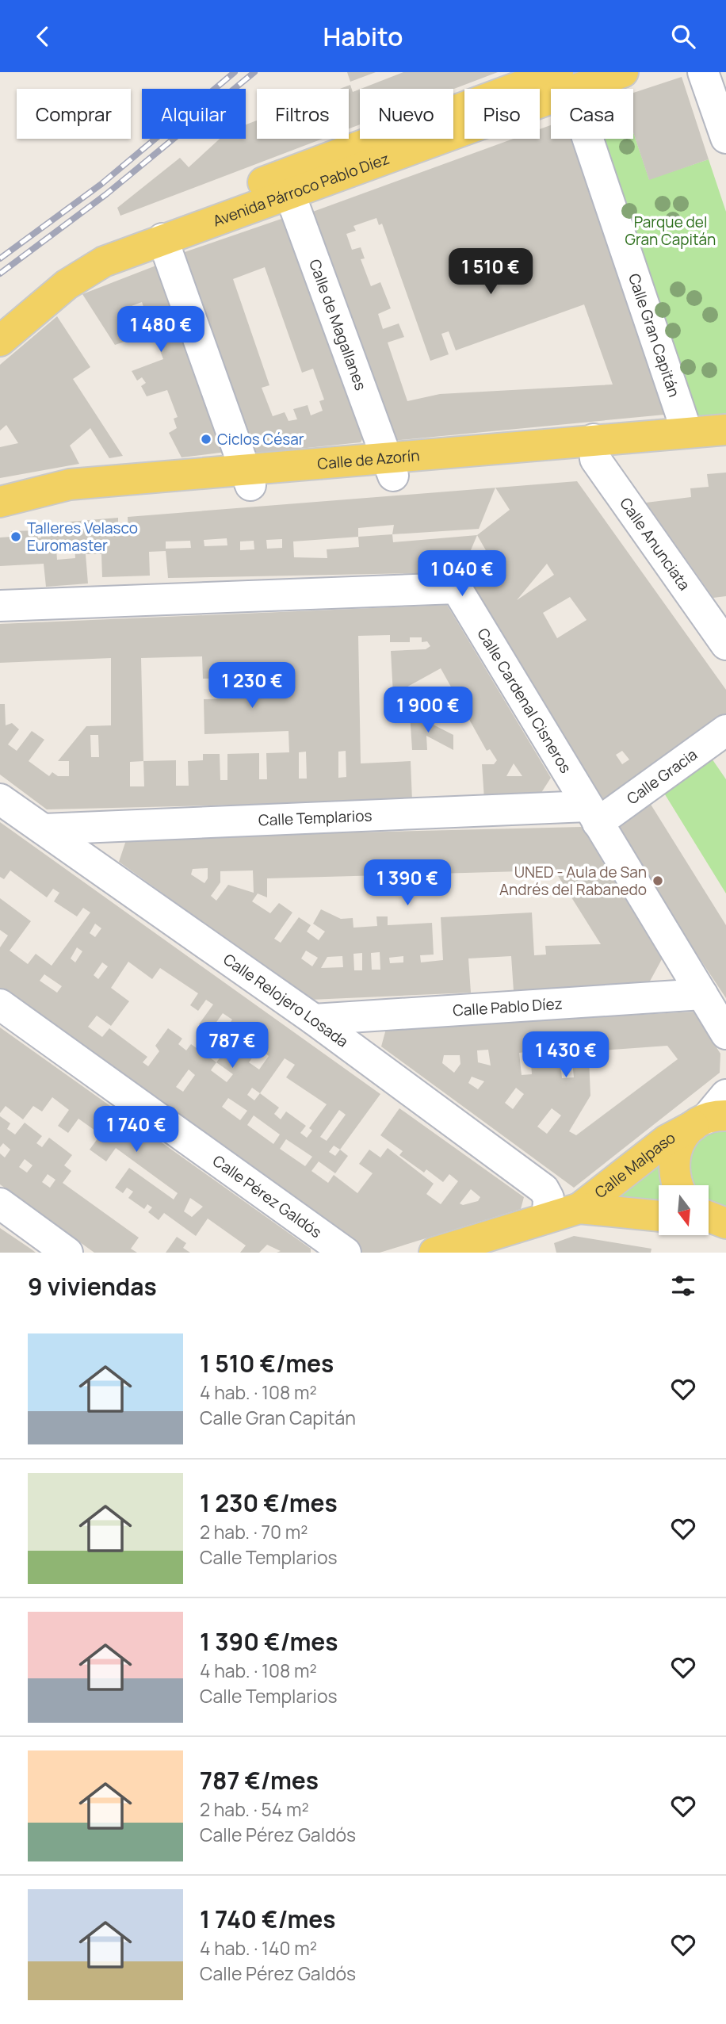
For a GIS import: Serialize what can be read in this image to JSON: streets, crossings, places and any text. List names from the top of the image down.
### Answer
{
  "streets": {
    "main road": ["Avenida Párroco Pablo Díez", "Calle de Azorín", "Calle Malpaso"],
    "street": [
      "Calle de Magallanes",
      "Calle Gran Capitán",
      "Calle Anunciata",
      "Calle Cardenal Cisneros",
      "Calle Gracia",
      "Calle Templarios",
      "Calle Relojero Losada",
      "Calle Pablo Díez",
      "Calle Pérez Galdós"
    ]
  },
  "crossings": [
    ["Avenida Párroco Pablo Díez", "Calle de Magallanes"],
    ["Avenida Párroco Pablo Díez", "Calle Gran Capitán"],
    ["Calle de Magallanes", "Calle de Azorín"],
    ["Calle de Azorín", "Calle Anunciata"],
    ["Calle Cardenal Cisneros", "Calle Gracia"],
    ["Calle Cardenal Cisneros", "Calle Templarios"],
    ["Calle Cardenal Cisneros", "Calle Pablo Díez"],
    ["Calle Gracia", "Calle Templarios"],
    ["Calle Templarios", "Calle Relojero Losada"],
    ["Calle Relojero Losada", "Calle Pablo Díez"]
  ],
  "parks": ["Parque del Gran Capitán"],
  "places": ["Ciclos César", "Talleres Velasco Euromaster", "UNED - Aula de San Andrés del Rabanedo"],
  "north": "bottom",
  "page": {
    "header": "Habito",
    "chip": [
      "Comprar",
      "Alquilar",
      "Filtros",
      "Nuevo",
      "Piso",
      "Casa"
    ],
    "price": [
      "1 510 €",
      "1 480 €",
      "1 040 €",
      "1 230 €",
      "1 900 €",
      "1 390 €",
      "787 €",
      "1 430 €",
      "1 740 €"
    ],
    "heading": "9 viviendas",
    "list": [
      {
        "name": "1 510 €/mes",
        "note": "4 hab. · 108 m² · Calle Gran Capitán"
      },
      {
        "name": "1 230 €/mes",
        "note": "2 hab. · 70 m² · Calle Templarios"
      },
      {
        "name": "1 390 €/mes",
        "note": "4 hab. · 108 m² · Calle Templarios"
      },
      {
        "name": "787 €/mes",
        "note": "2 hab. · 54 m² · Calle Pérez Galdós"
      },
      {
        "name": "1 740 €/mes",
        "note": "4 hab. · 140 m² · Calle Pérez Galdós"
      }
    ]
  }
}
